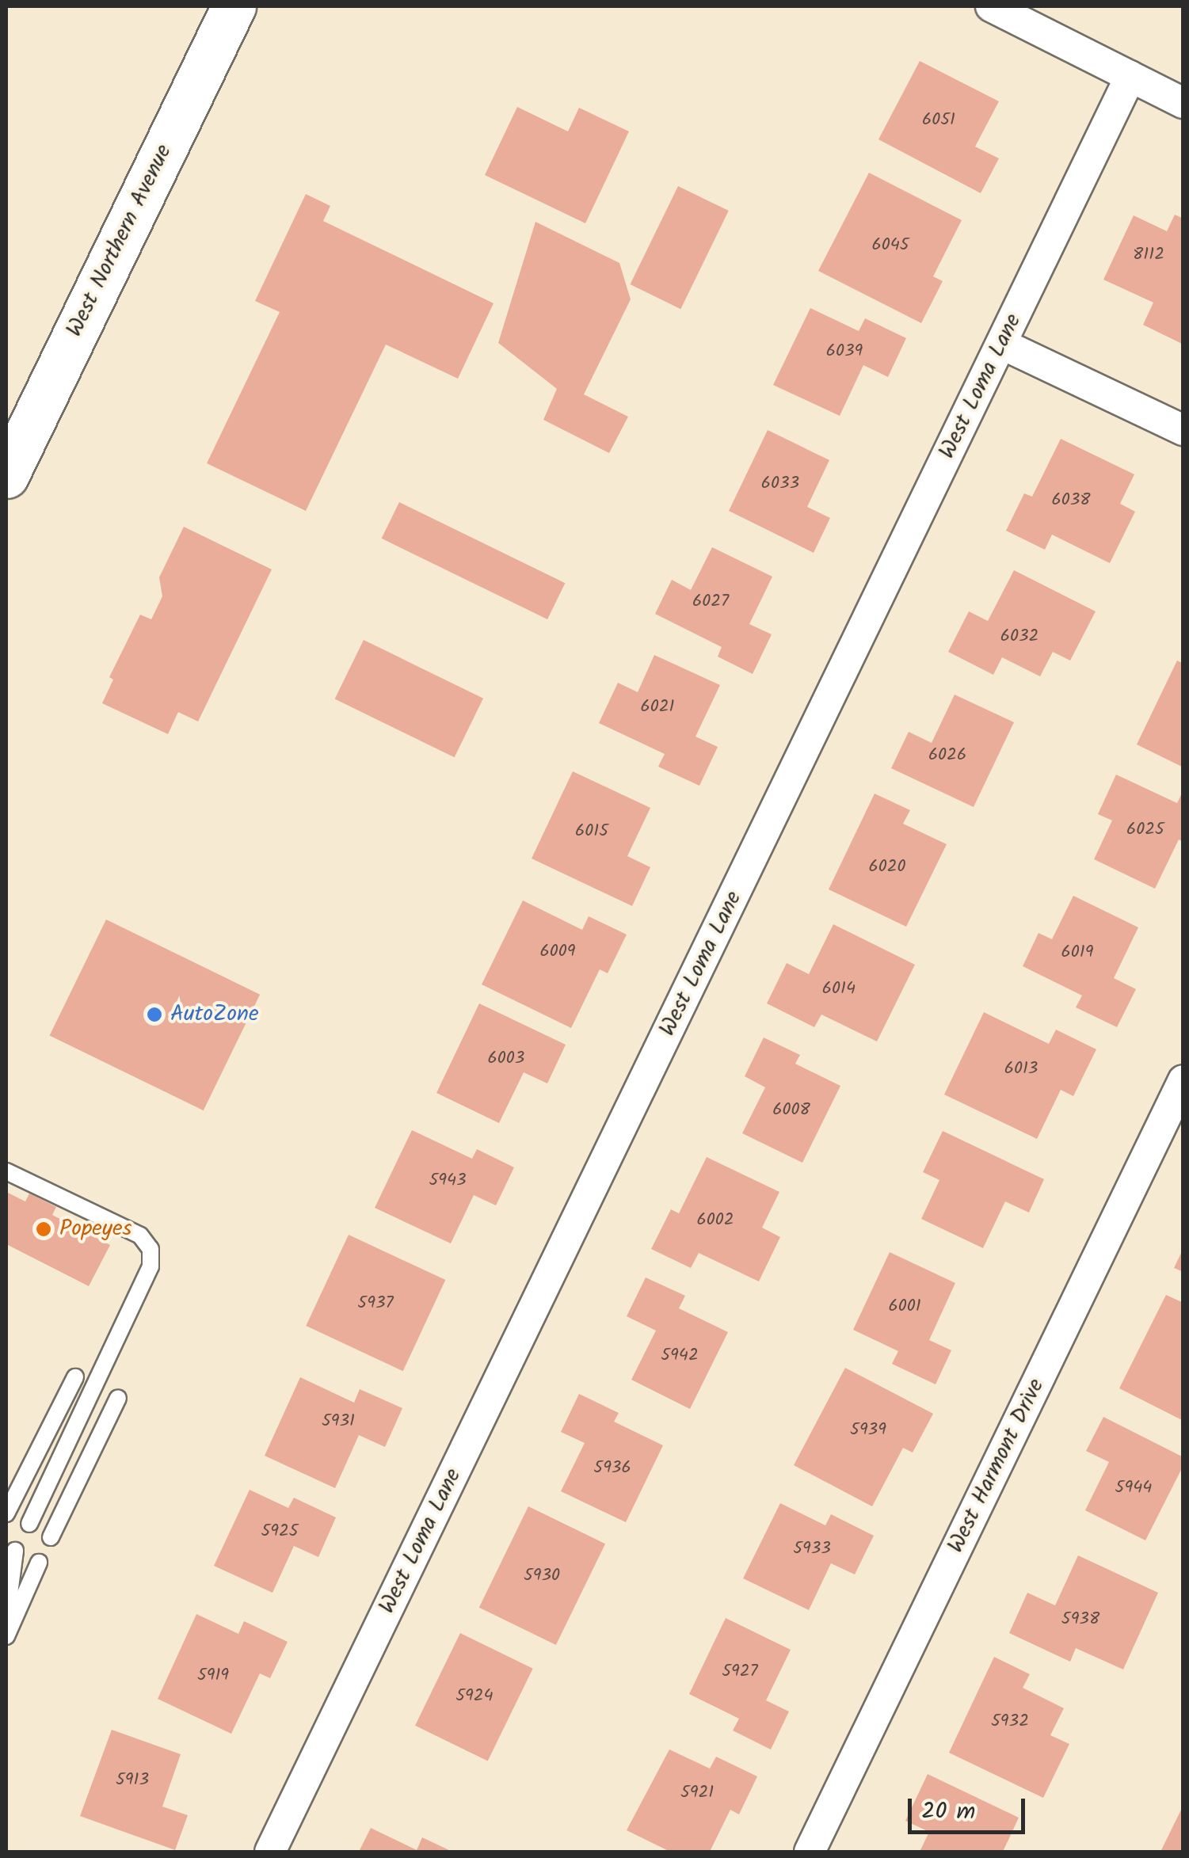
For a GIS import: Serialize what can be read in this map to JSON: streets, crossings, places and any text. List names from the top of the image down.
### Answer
{
  "streets": {
    "main road": ["West Northern Avenue"],
    "street": ["West Loma Lane", "West Harmont Drive"]
  },
  "places": ["AutoZone", "Popeyes"],
  "house_numbers": [
    "6051",
    "6045",
    "8112",
    "6039",
    "6033",
    "6038",
    "6027",
    "6032",
    "6021",
    "6026",
    "6025",
    "6015",
    "6020",
    "6009",
    "6019",
    "6014",
    "6003",
    "6013",
    "6008",
    "5943",
    "6002",
    "5937",
    "6001",
    "5942",
    "5931",
    "5939",
    "5936",
    "5944",
    "5925",
    "5933",
    "5930",
    "5938",
    "5927",
    "5919",
    "5924",
    "5932",
    "5913",
    "5921"
  ],
  "scale_bar": "20 m"
}
